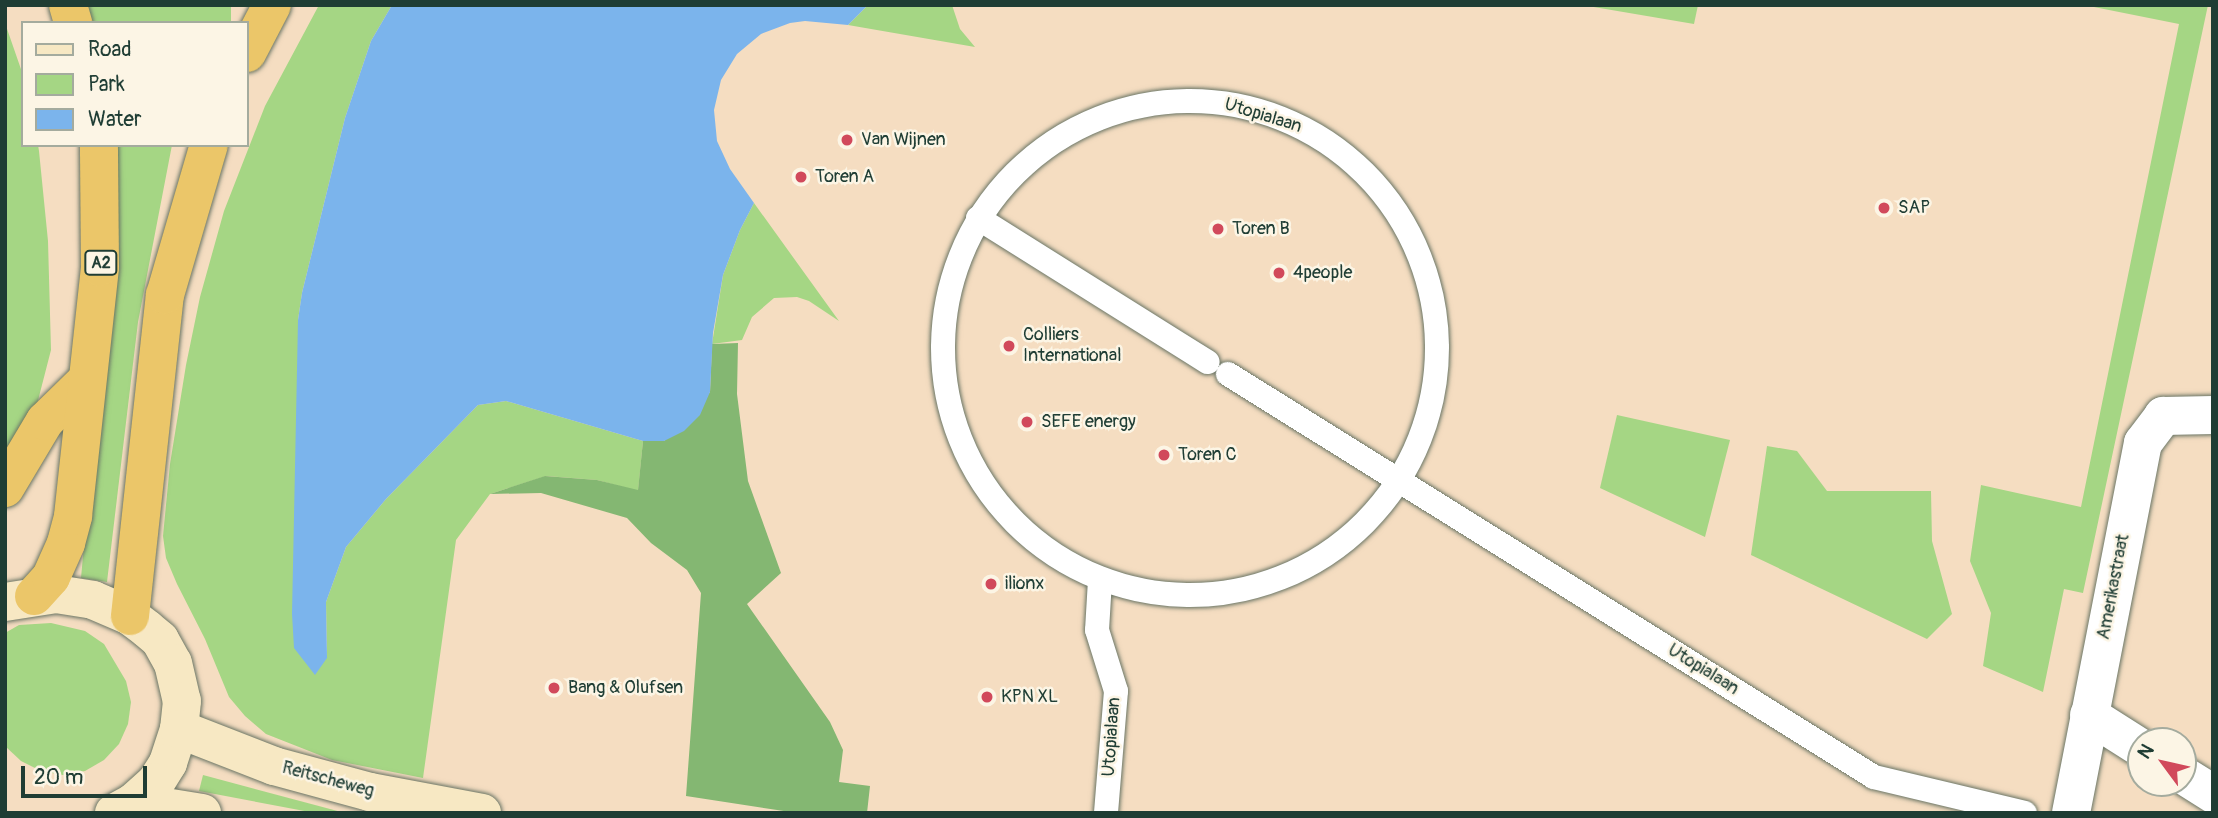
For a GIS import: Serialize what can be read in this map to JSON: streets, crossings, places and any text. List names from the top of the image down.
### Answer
{
  "streets": {
    "highway": ["A2"],
    "street": ["Amerikastraat", "Reitscheweg"],
    "lane": ["Utopialaan"]
  },
  "places": [
    "Van Wijnen",
    "Toren A",
    "SAP",
    "Toren B",
    "4people",
    "Colliers International",
    "SEFE energy",
    "Toren C",
    "ilionx",
    "Bang & Olufsen",
    "KPN XL"
  ],
  "legend": ["Road", "Park", "Water"],
  "scale_bar": "20 m",
  "north": "top left"
}
